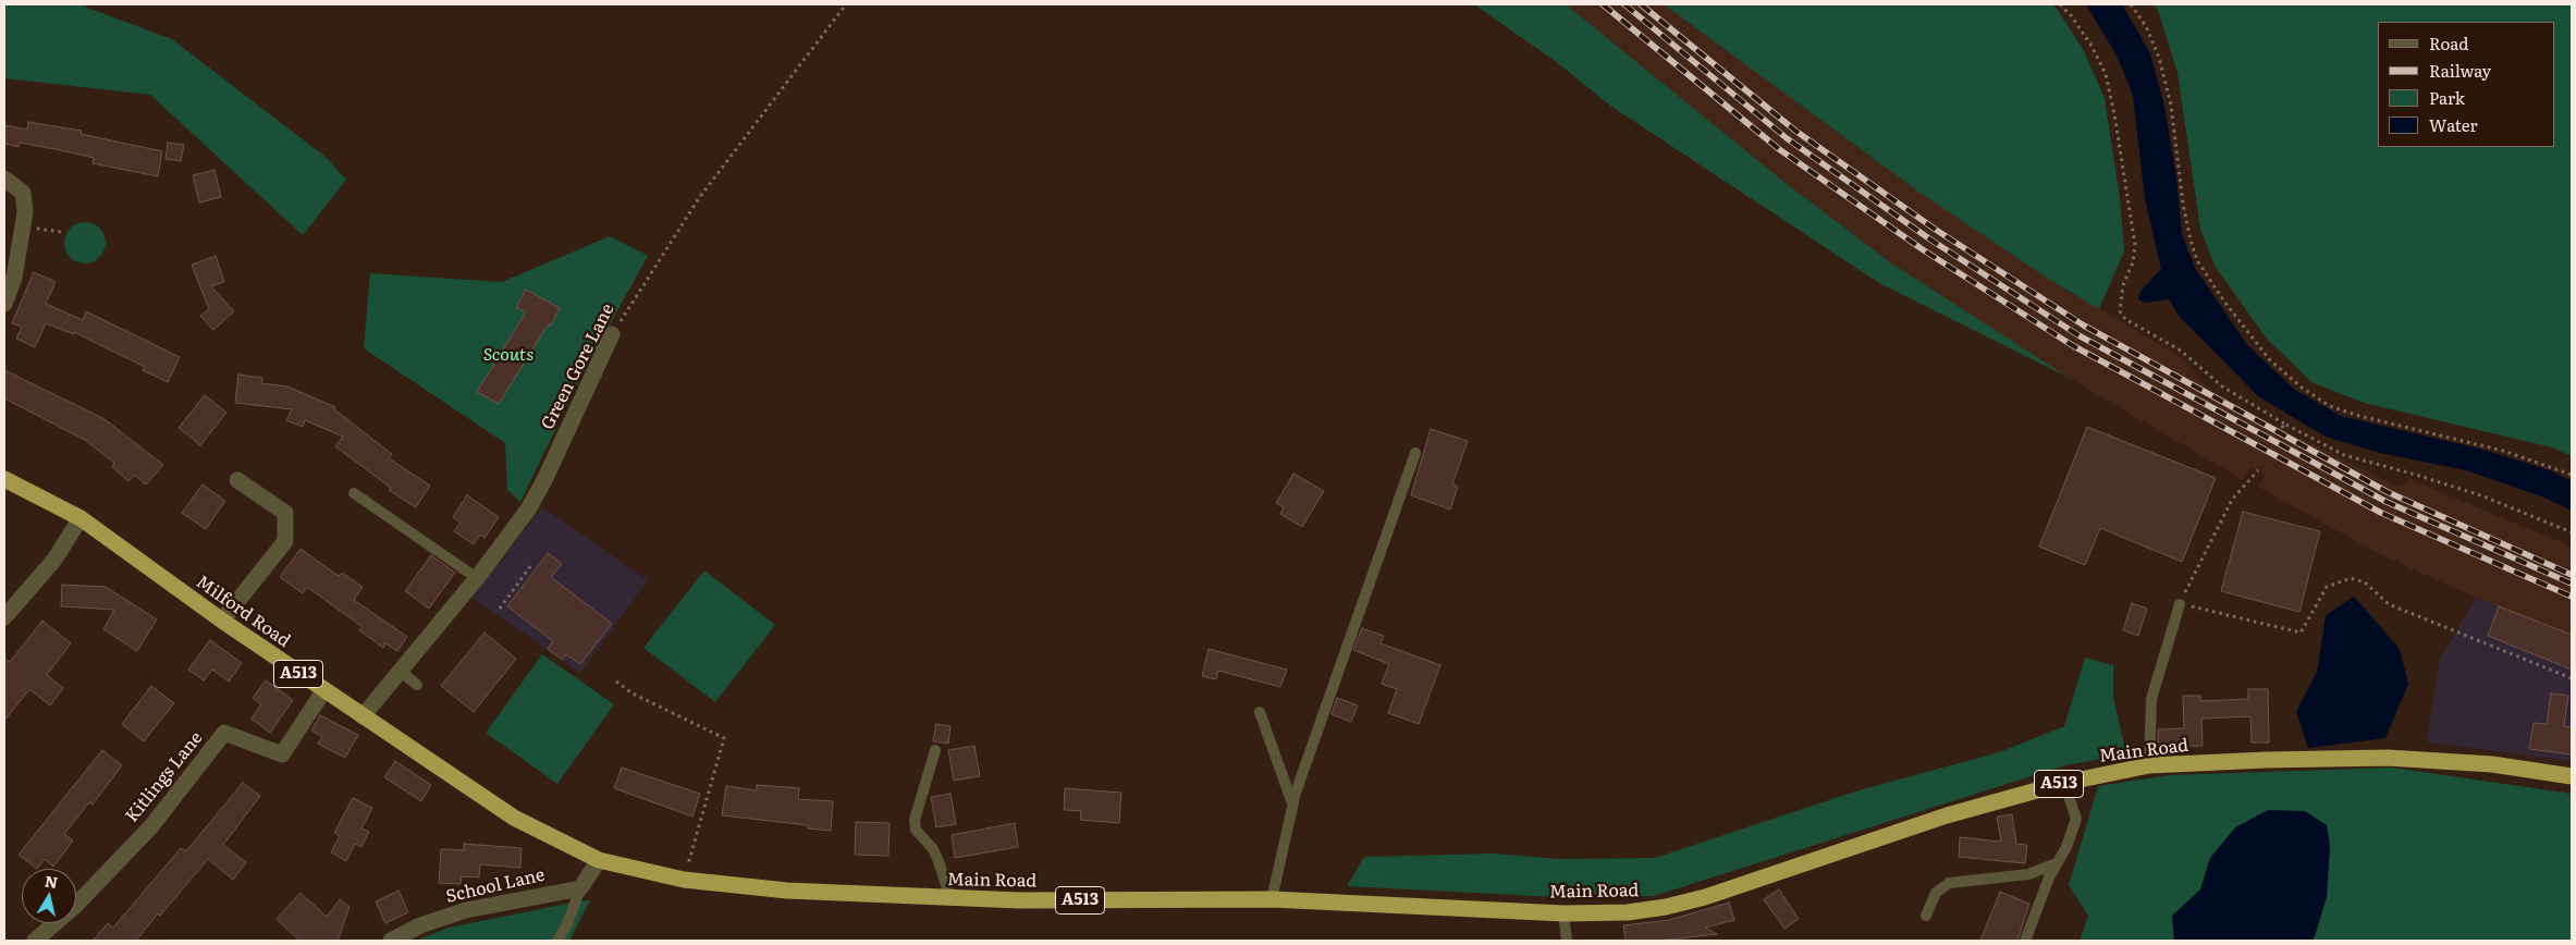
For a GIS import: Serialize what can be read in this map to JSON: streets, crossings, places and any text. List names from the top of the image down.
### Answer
{
  "streets": {
    "highway": ["Milford Road", "A513", "Main Road"],
    "street": ["Green Gore Lane", "Kitlings Lane", "School Lane"]
  },
  "crossings": [
    ["Green Gore Lane", "Milford Road"],
    ["Milford Road", "Main Road"],
    ["Milford Road", "Kitlings Lane"]
  ],
  "parks": ["Scouts"],
  "legend": [
    "Road",
    "Railway",
    "Park",
    "Water"
  ],
  "north": "top"
}
